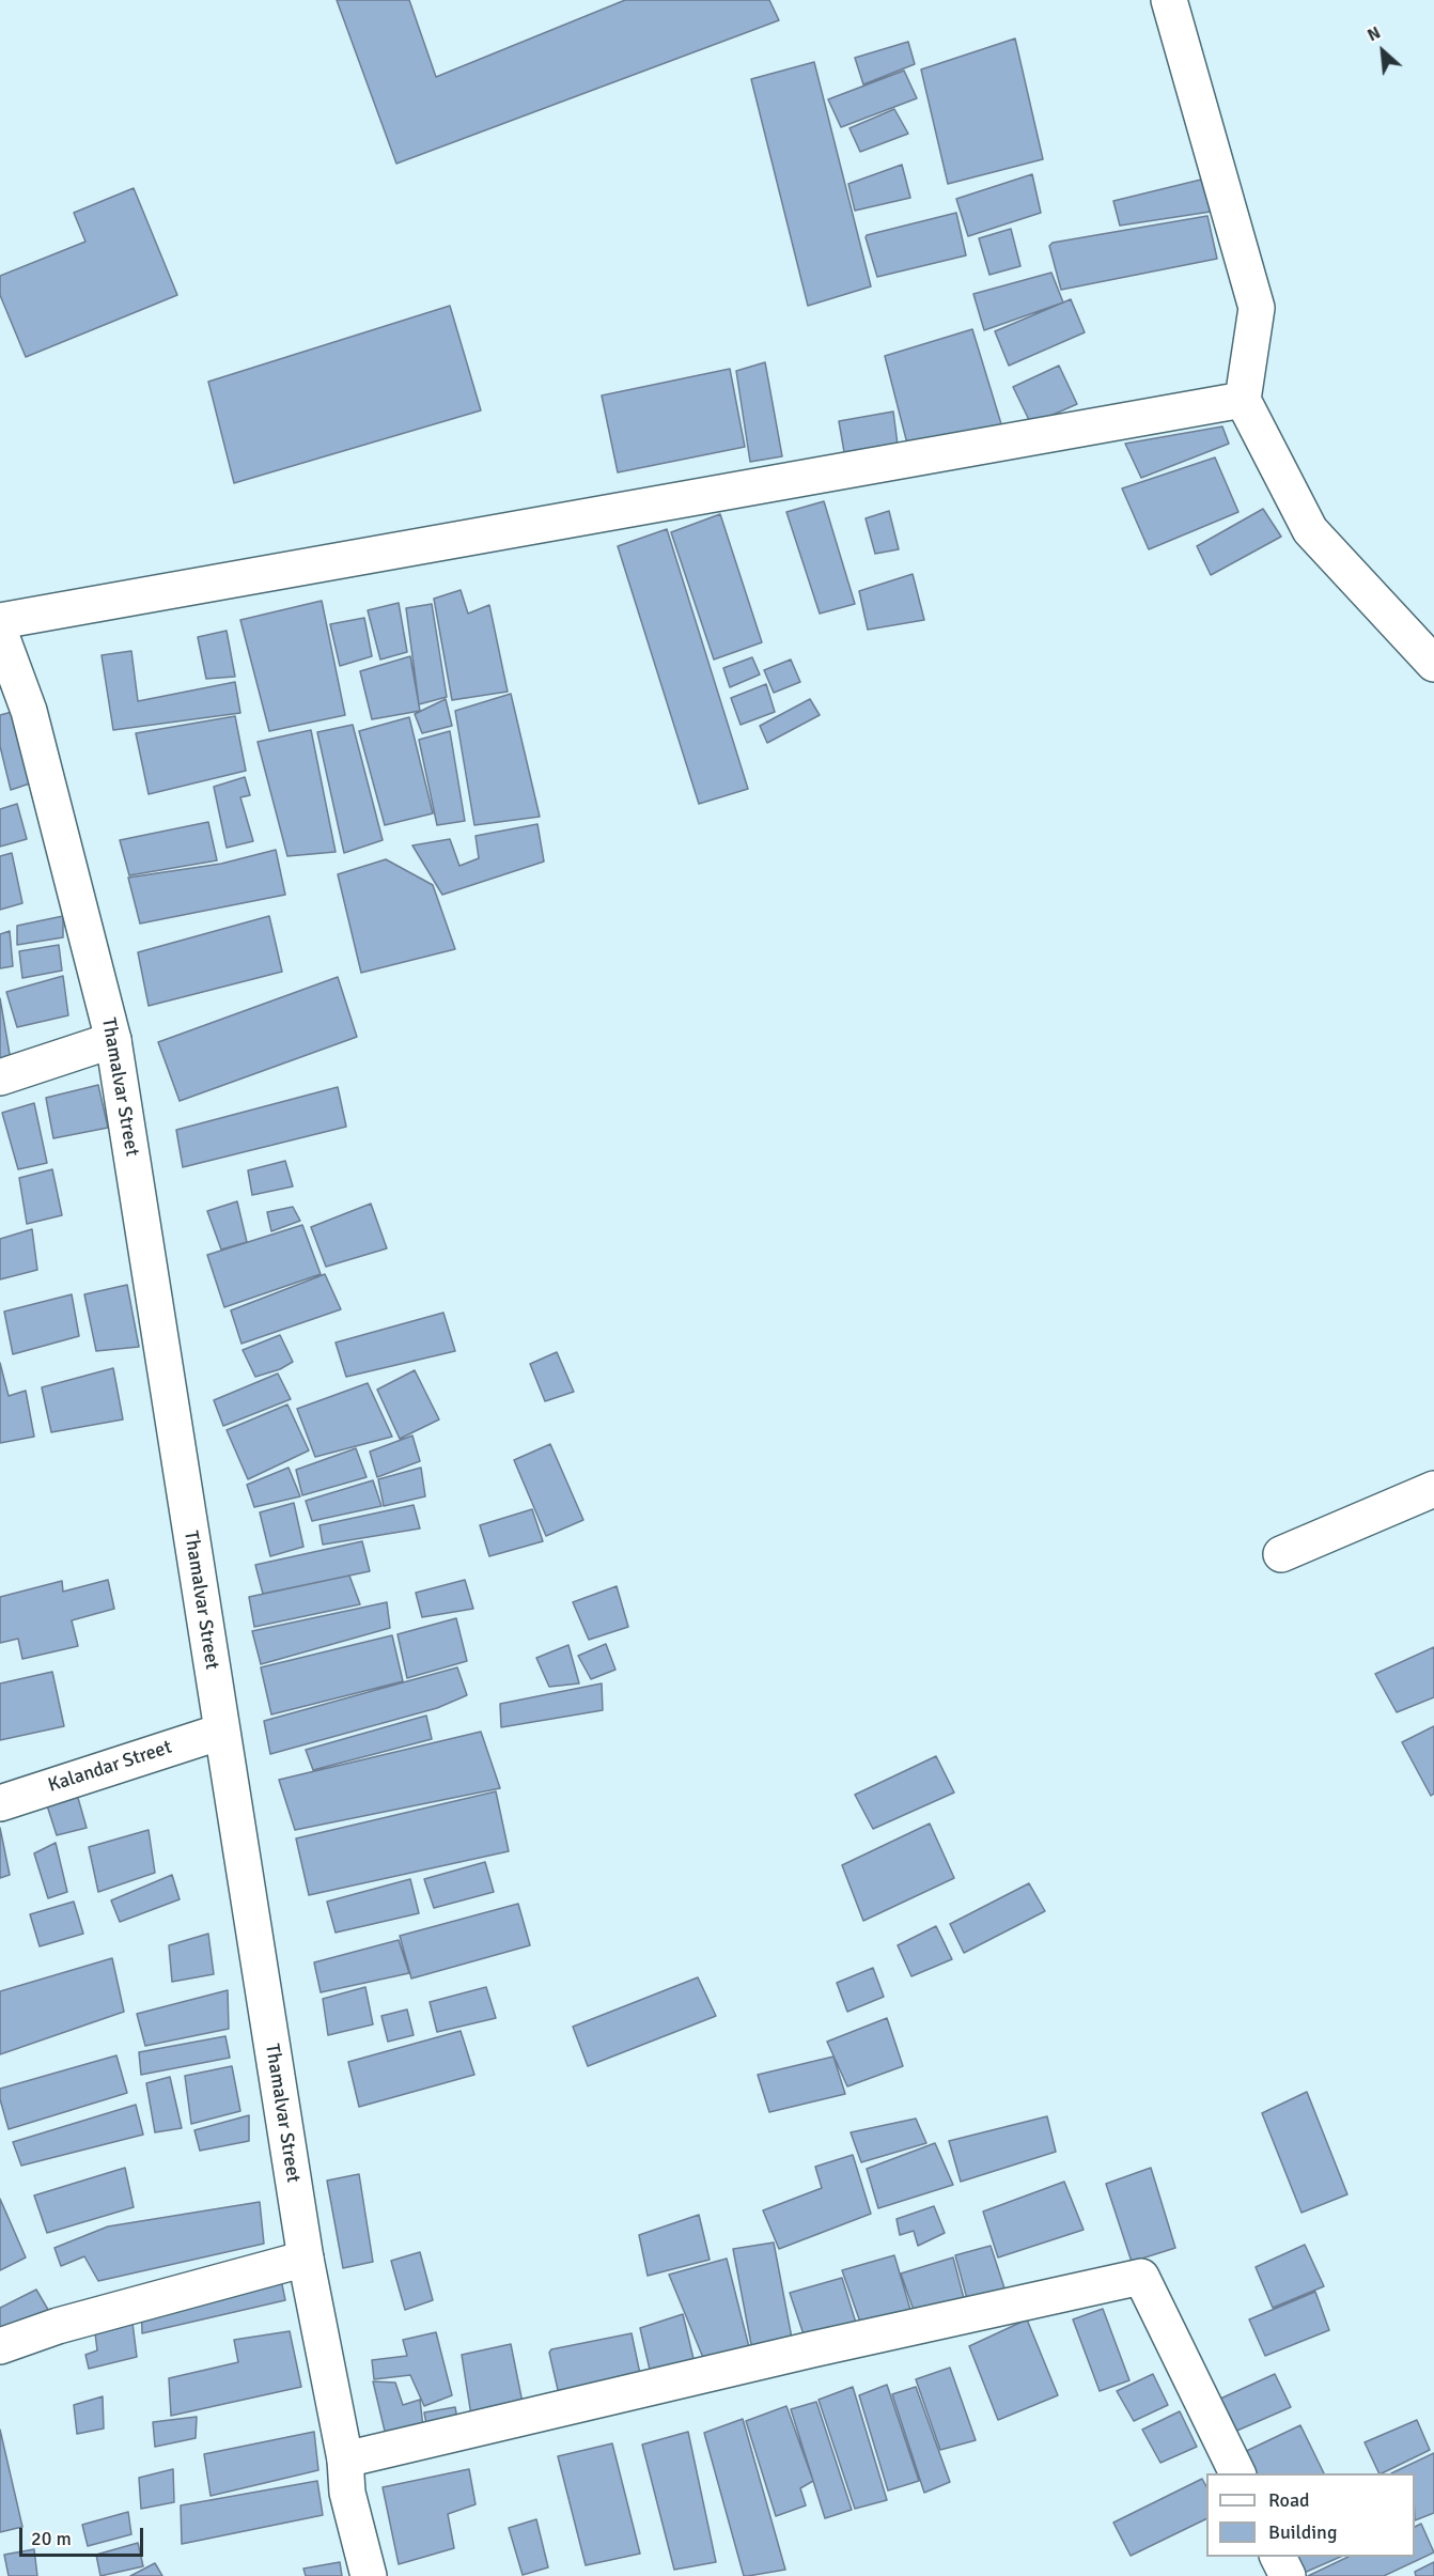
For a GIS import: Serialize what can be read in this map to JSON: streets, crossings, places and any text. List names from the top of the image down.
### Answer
{
  "streets": {
    "street": ["Thamalvar Street", "Kalandar Street"]
  },
  "crossings": [
    ["Thamalvar Street", "Kalandar Street"]
  ],
  "legend": ["Road", "Building"],
  "scale_bar": "20 m",
  "north": "top left"
}
